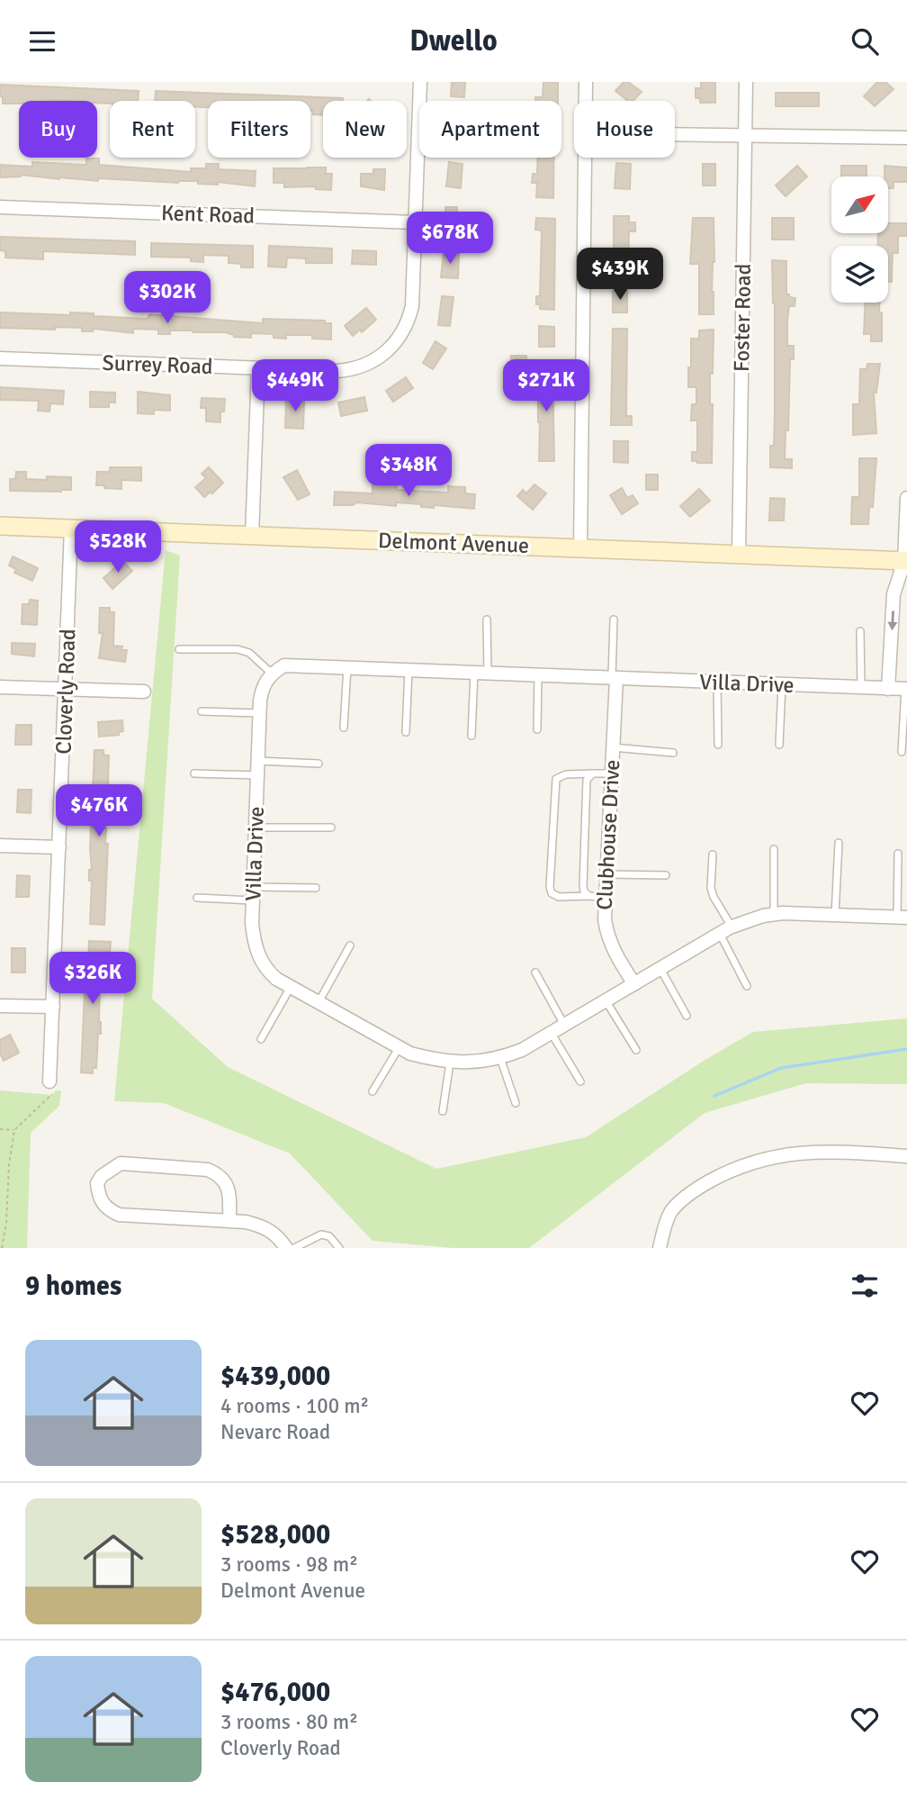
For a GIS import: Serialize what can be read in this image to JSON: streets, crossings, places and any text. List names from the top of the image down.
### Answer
{
  "streets": {
    "street": [
      "Kent Road",
      "Foster Road",
      "Surrey Road",
      "Delmont Avenue",
      "Villa Drive",
      "Cloverly Road",
      "Clubhouse Drive"
    ]
  },
  "crossings": [
    ["Kent Road", "Surrey Road"],
    ["Foster Road", "Delmont Avenue"],
    ["Delmont Avenue", "Cloverly Road"],
    ["Villa Drive", "Clubhouse Drive"]
  ],
  "north": "top right",
  "page": {
    "header": "Dwello",
    "chip": [
      "Buy",
      "Rent",
      "Filters",
      "New",
      "Apartment",
      "House"
    ],
    "price": [
      "$678K",
      "$439K",
      "$302K",
      "$449K",
      "$271K",
      "$348K",
      "$528K",
      "$476K",
      "$326K"
    ],
    "heading": "9 homes",
    "list": [
      {
        "name": "$439,000",
        "note": "4 rooms · 100 m² · Nevarc Road"
      },
      {
        "name": "$528,000",
        "note": "3 rooms · 98 m² · Delmont Avenue"
      },
      {
        "name": "$476,000",
        "note": "3 rooms · 80 m² · Cloverly Road"
      }
    ]
  }
}
